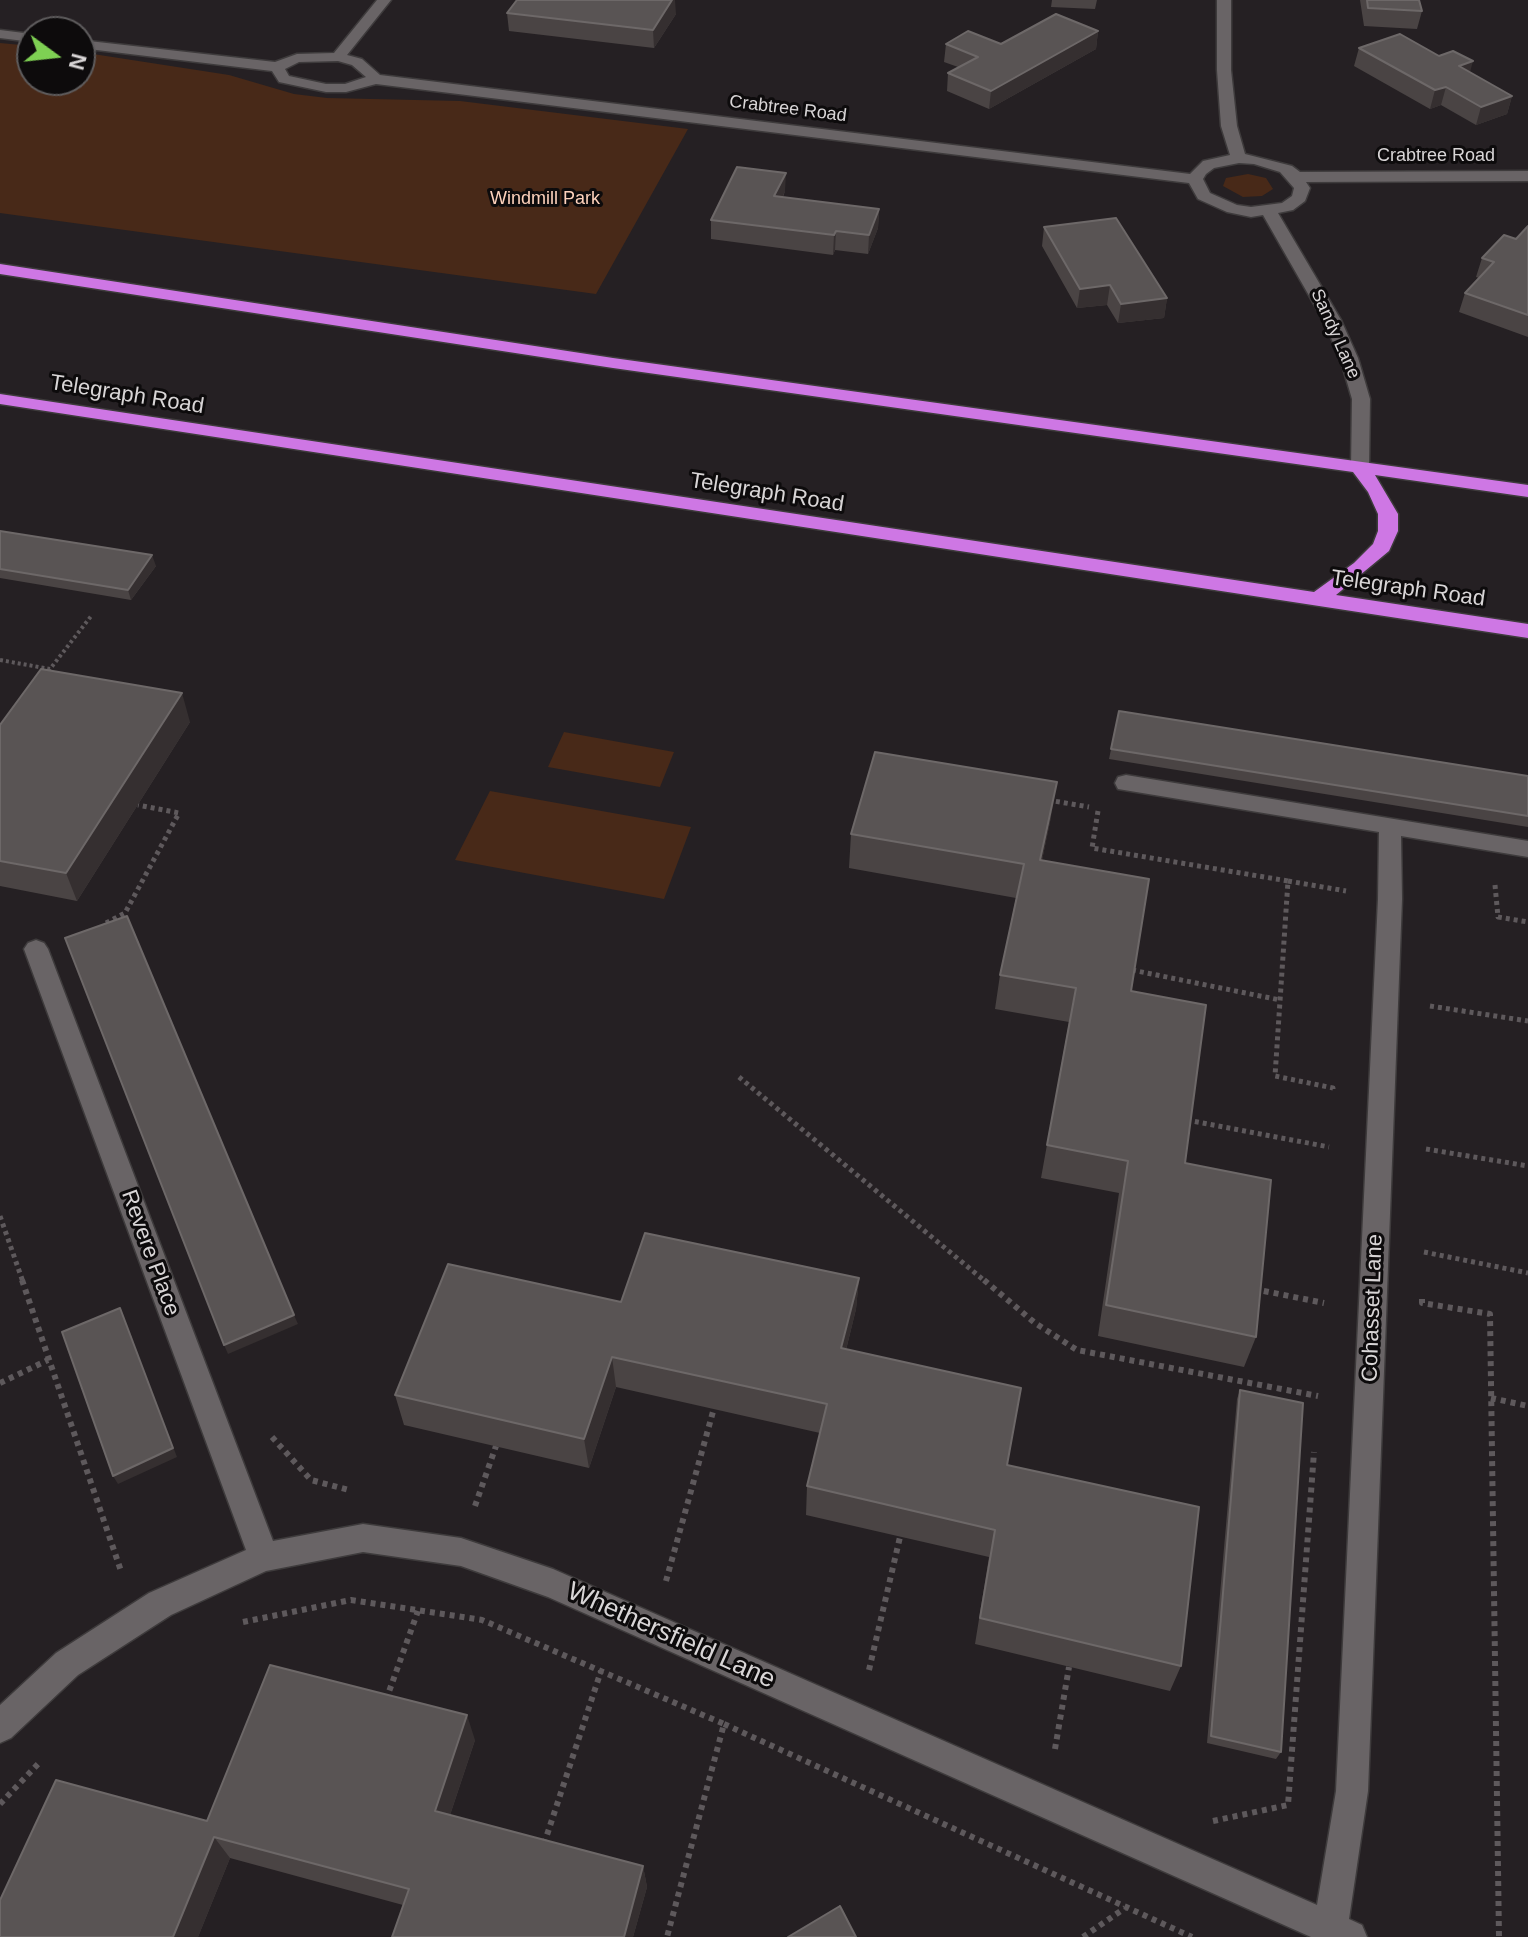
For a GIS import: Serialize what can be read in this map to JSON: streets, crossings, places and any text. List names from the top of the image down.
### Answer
{
  "streets": {
    "highway": ["Telegraph Road"],
    "street": [
      "Crabtree Road",
      "Sandy Lane",
      "Revere Place",
      "Cohasset Lane",
      "Whethersfield Lane"
    ]
  },
  "crossings": [
    ["Revere Place", "Whethersfield Lane"],
    ["Cohasset Lane", "Whethersfield Lane"]
  ],
  "parks": ["Windmill Park"],
  "north": "right"
}
